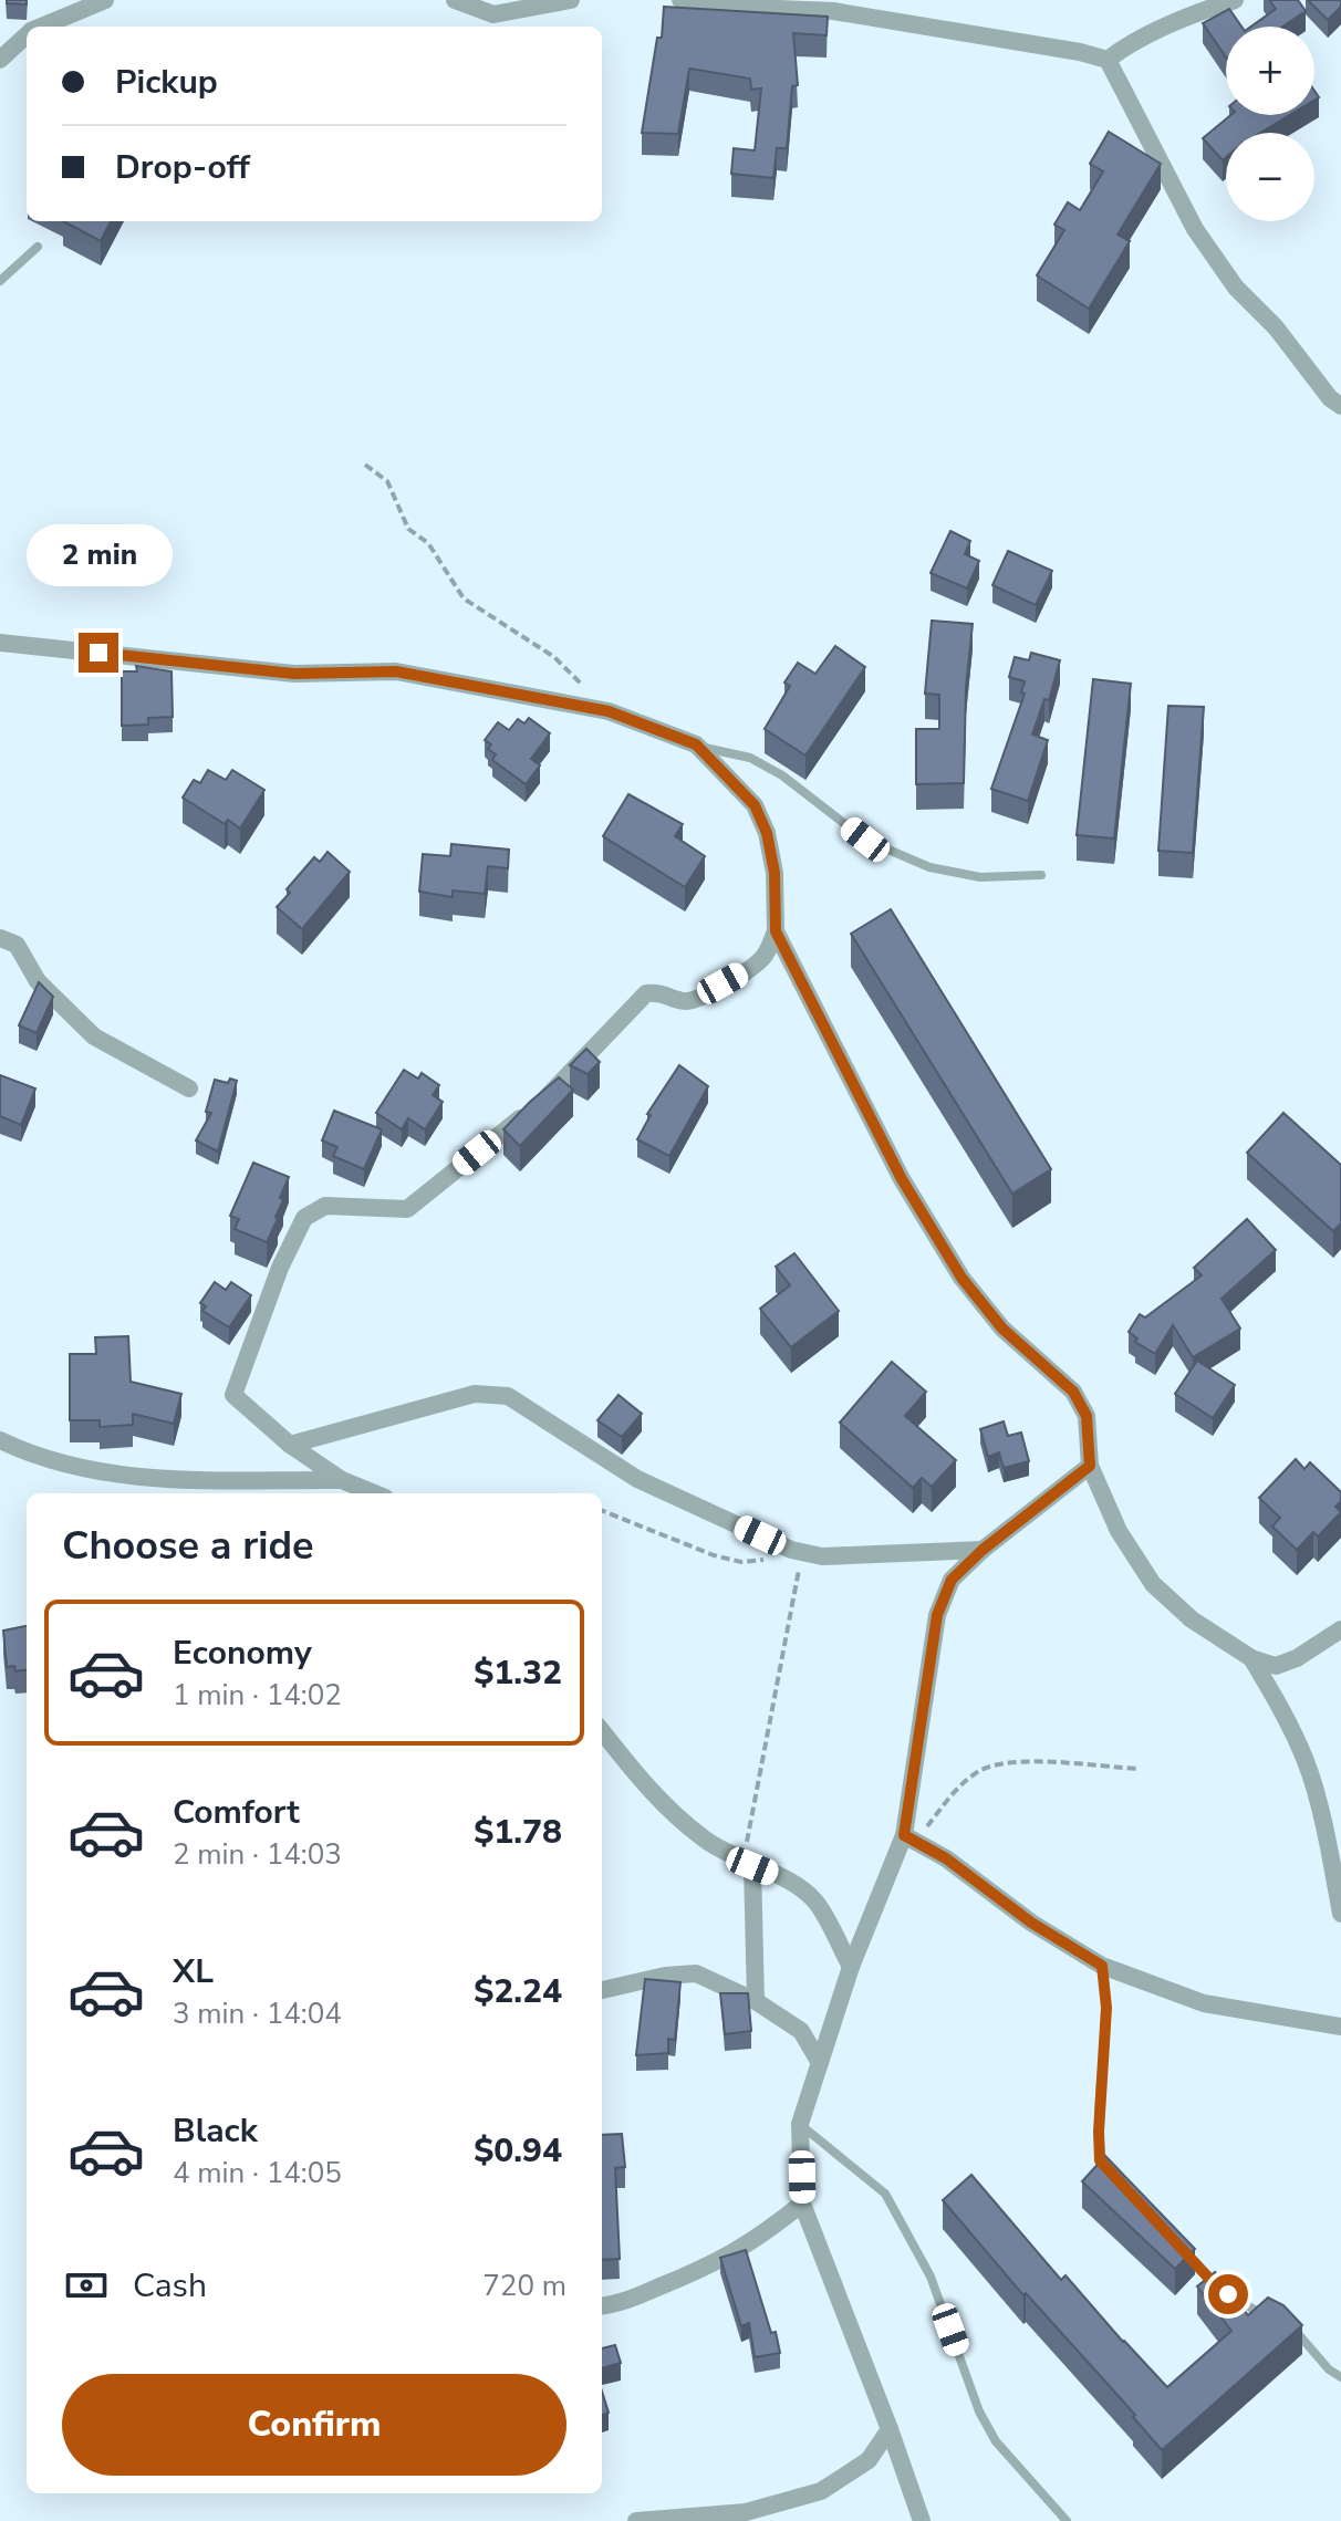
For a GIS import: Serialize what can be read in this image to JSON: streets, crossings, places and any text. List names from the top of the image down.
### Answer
{
  "page": {
    "map_buttons": ["+", "−"],
    "banner": ["Pickup", "Drop-off"],
    "bubble": "2 min",
    "heading": "Choose a ride",
    "list": [
      {
        "name": "Economy",
        "note": "1 min · 14:02",
        "value": "$1.32"
      },
      {
        "name": "Comfort",
        "note": "2 min · 14:03",
        "value": "$1.78"
      },
      {
        "name": "XL",
        "note": "3 min · 14:04",
        "value": "$2.24"
      },
      {
        "name": "Black",
        "note": "4 min · 14:05",
        "value": "$0.94"
      }
    ],
    "pay": ["Cash", "720 m"],
    "buttons": "Confirm"
  }
}
